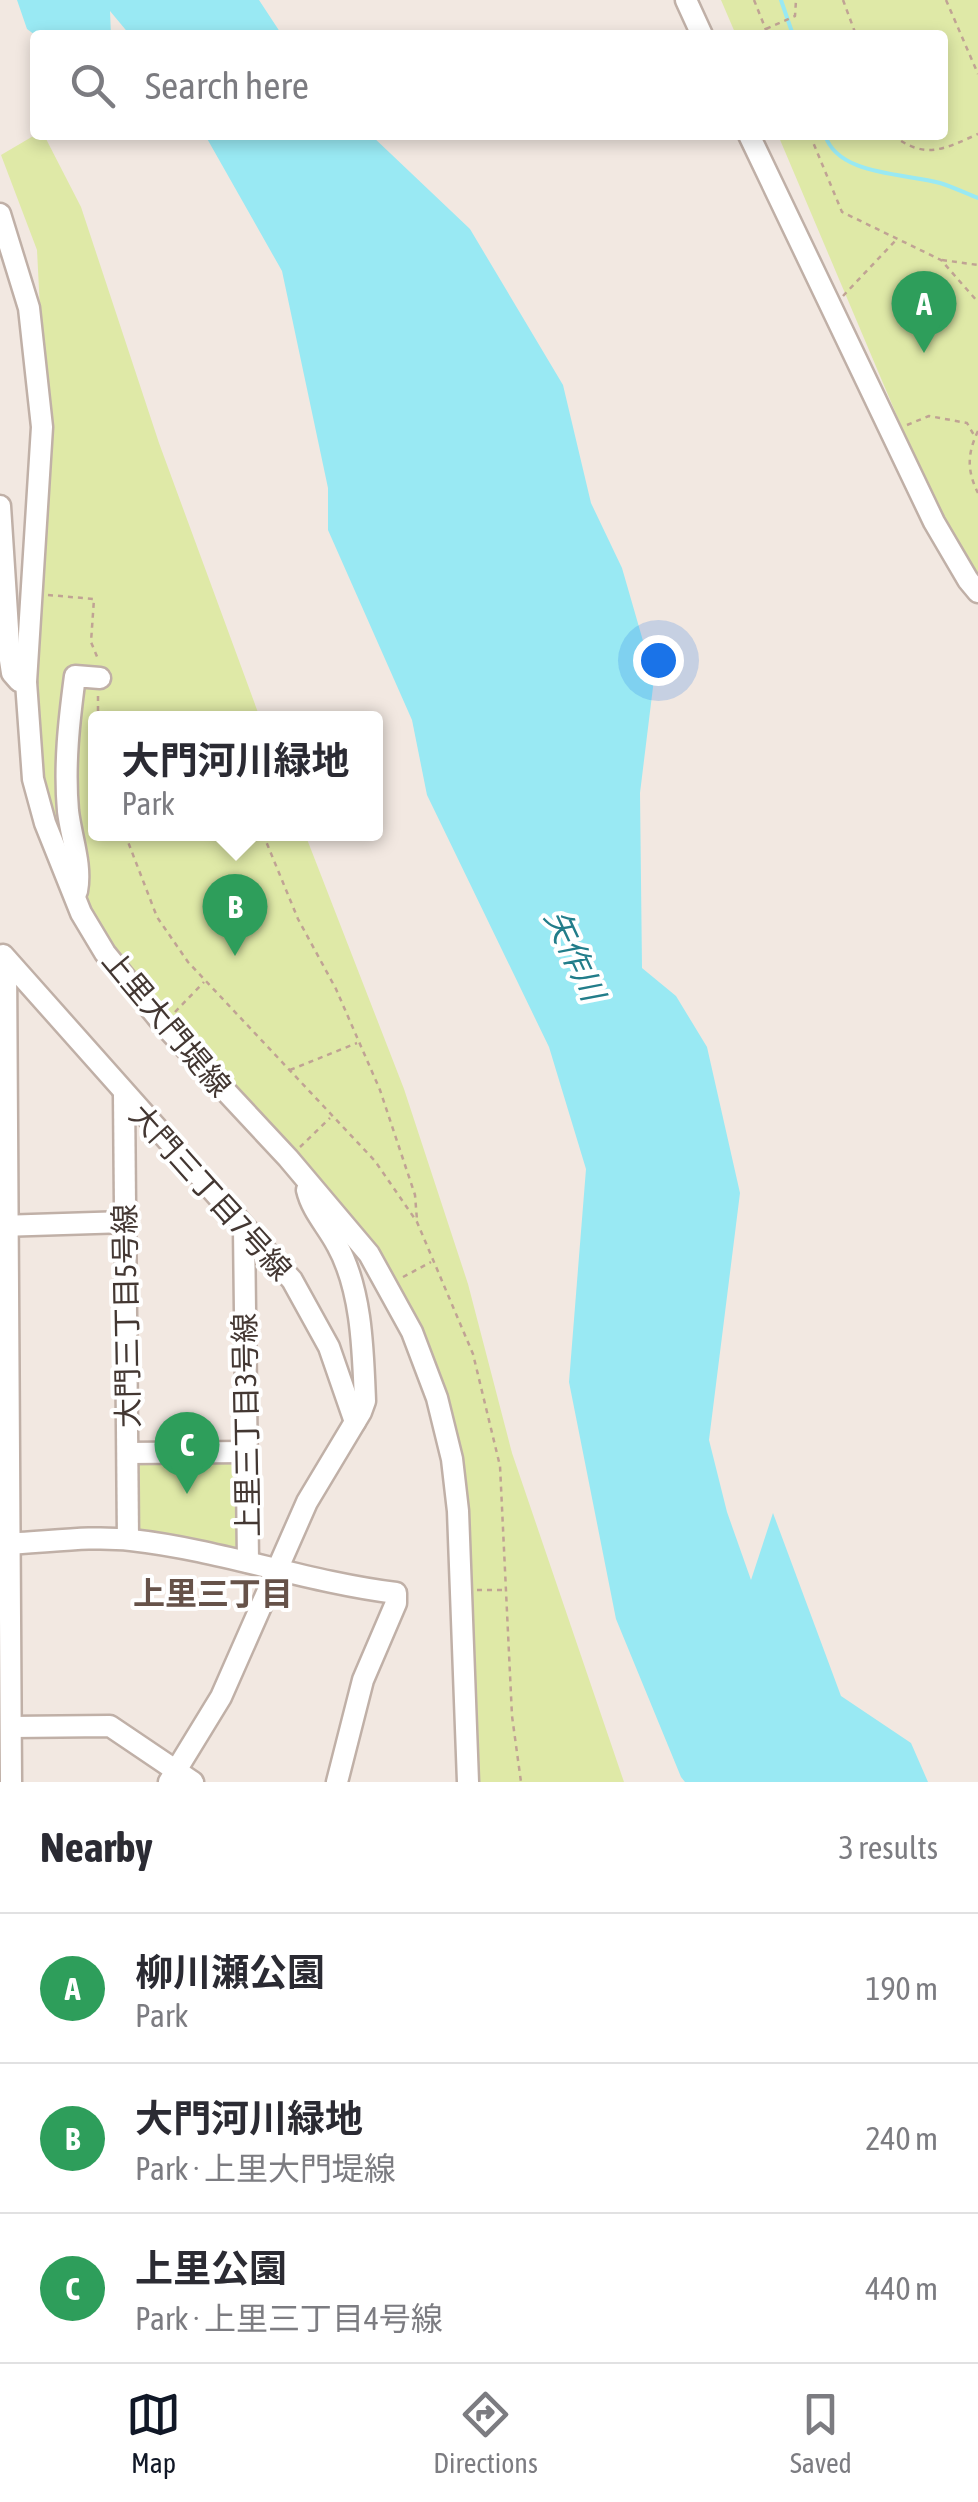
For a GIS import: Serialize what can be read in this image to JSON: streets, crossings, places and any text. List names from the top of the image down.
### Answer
{
  "streets": {
    "street": [
      "上里大門堤線",
      "大門三丁目7号線",
      "大門三丁目5号線",
      "上里三丁目3号線"
    ]
  },
  "crossings": [
    ["大門三丁目7号線", "大門三丁目5号線"],
    ["大門三丁目7号線", "上里三丁目3号線"]
  ],
  "districts": ["上里三丁目"],
  "water": ["矢作川"],
  "page": {
    "search": "Search here",
    "pins": ["A", "B", "C"],
    "popup": ["大門河川緑地", "Park"],
    "heading": ["Nearby", "3 results"],
    "list": [
      {
        "mark": "A",
        "name": "柳川瀬公園",
        "note": "Park",
        "value": "190 m"
      },
      {
        "mark": "B",
        "name": "大門河川緑地",
        "note": "Park · 上里大門堤線",
        "value": "240 m"
      },
      {
        "mark": "C",
        "name": "上里公園",
        "note": "Park · 上里三丁目4号線",
        "value": "440 m"
      }
    ],
    "nav": ["Map", "Directions", "Saved"]
  }
}
